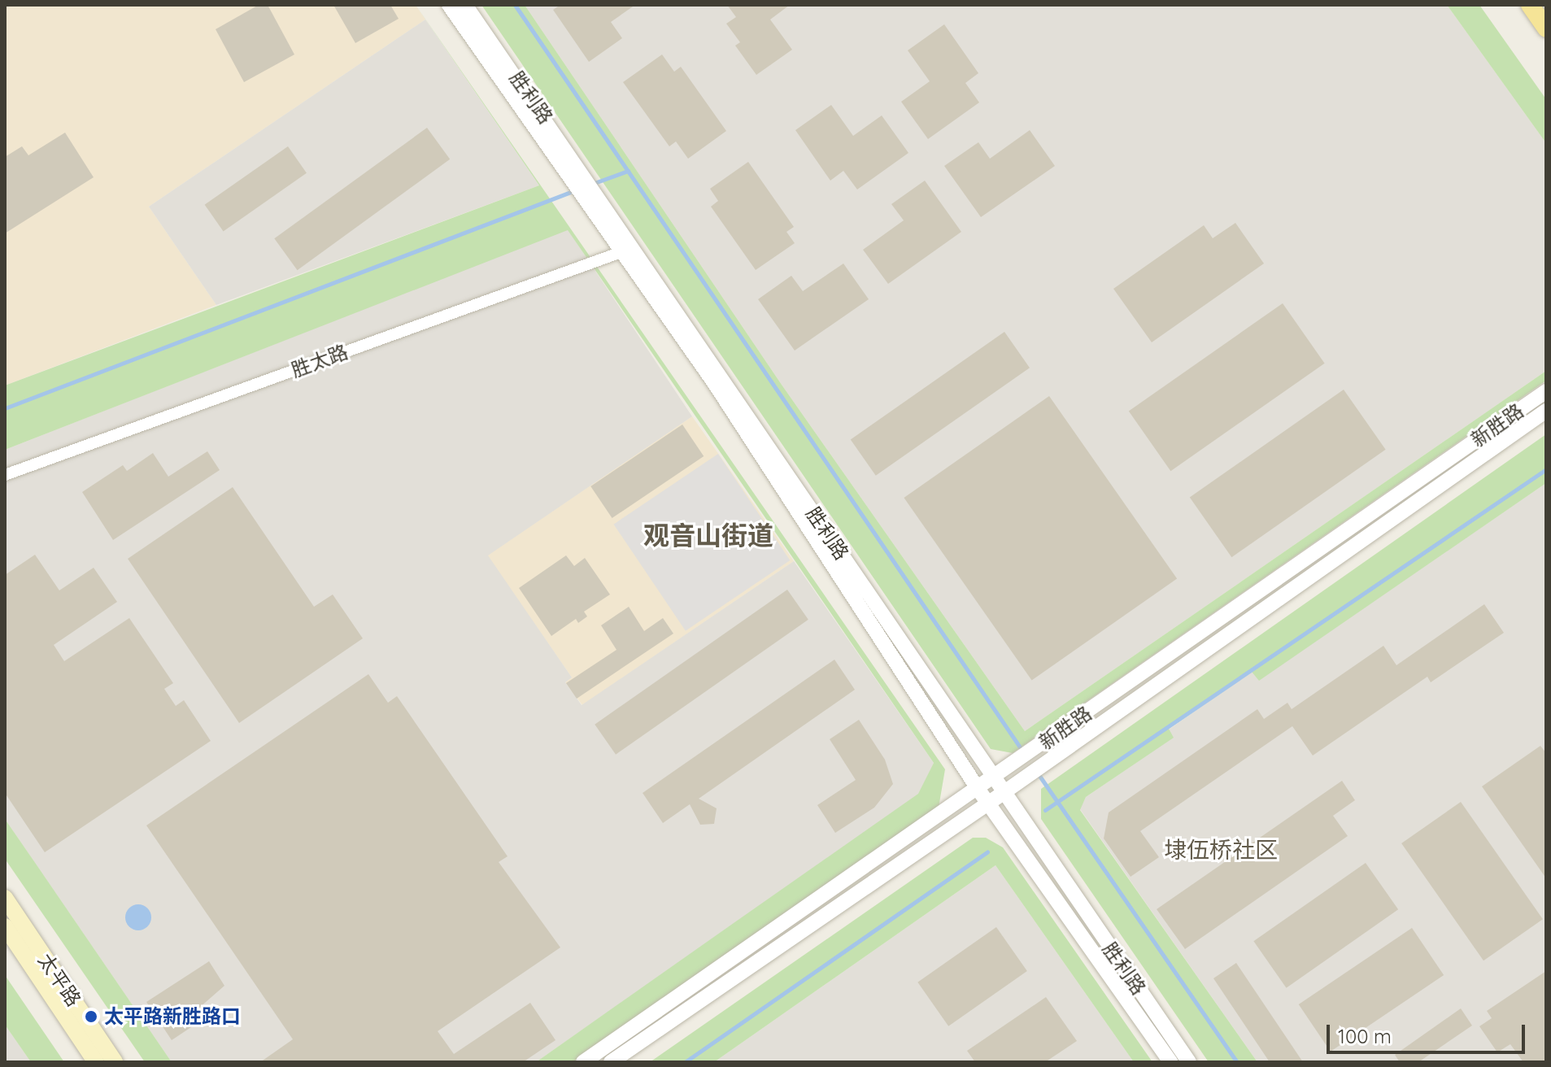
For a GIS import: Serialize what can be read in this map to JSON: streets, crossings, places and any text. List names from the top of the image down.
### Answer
{
  "streets": {
    "main road": ["太平路"],
    "street": ["胜利路", "胜太路", "新胜路"]
  },
  "crossings": [
    ["胜利路", "胜太路"],
    ["胜利路", "新胜路"]
  ],
  "districts": ["观音山街道", "埭伍桥社区"],
  "places": ["太平路新胜路口"],
  "scale_bar": "100 m"
}
